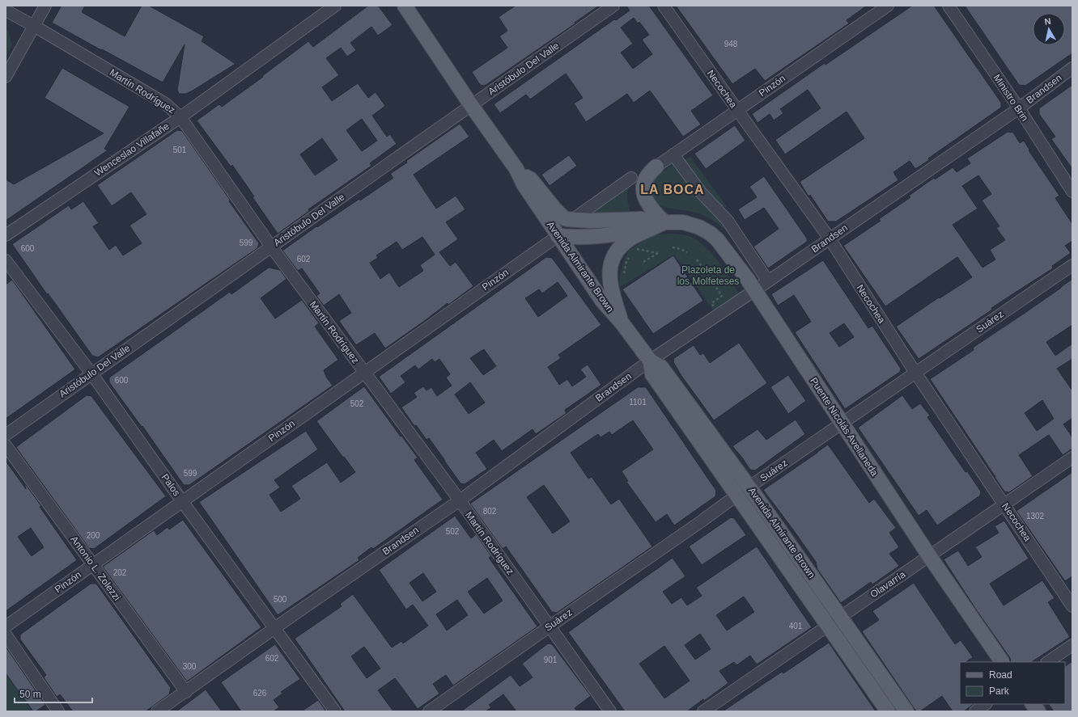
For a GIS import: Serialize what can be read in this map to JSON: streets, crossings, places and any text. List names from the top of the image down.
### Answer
{
  "streets": {
    "main road": ["Avenida Almirante Brown", "Puente Nicolás Avellaneda"],
    "street": [
      "Aristóbulo Del Valle",
      "Pinzón",
      "Necochea",
      "Brandsen",
      "Martín Rodríguez",
      "Ministro Brin",
      "Wenceslao Villafañe",
      "Suárez",
      "Palos",
      "Antonio L. Zolezzi",
      "Olavarría"
    ]
  },
  "crossings": [
    ["Aristóbulo Del Valle", "Martín Rodríguez"],
    ["Aristóbulo Del Valle", "Avenida Almirante Brown"],
    ["Aristóbulo Del Valle", "Palos"],
    ["Pinzón", "Necochea"],
    ["Pinzón", "Martín Rodríguez"],
    ["Pinzón", "Avenida Almirante Brown"],
    ["Pinzón", "Puente Nicolás Avellaneda"],
    ["Pinzón", "Palos"],
    ["Pinzón", "Antonio L. Zolezzi"],
    ["Necochea", "Brandsen"],
    ["Necochea", "Suárez"],
    ["Necochea", "Olavarría"],
    ["Brandsen", "Martín Rodríguez"],
    ["Brandsen", "Ministro Brin"],
    ["Brandsen", "Avenida Almirante Brown"],
    ["Brandsen", "Palos"],
    ["Brandsen", "Antonio L. Zolezzi"],
    ["Martín Rodríguez", "Wenceslao Villafañe"],
    ["Martín Rodríguez", "Suárez"],
    ["Avenida Almirante Brown", "Suárez"],
    ["Avenida Almirante Brown", "Puente Nicolás Avellaneda"],
    ["Avenida Almirante Brown", "Olavarría"]
  ],
  "districts": ["LA BOCA"],
  "parks": ["Plazoleta de los Molfeteses"],
  "house_numbers": [
    "948",
    "501",
    "599",
    "600",
    "602",
    "600",
    "1101",
    "502",
    "599",
    "802",
    "1302",
    "502",
    "200",
    "202",
    "500",
    "401",
    "602",
    "901",
    "300",
    "626"
  ],
  "legend": ["Road", "Park"],
  "scale_bar": "50 m",
  "north": "top"
}
